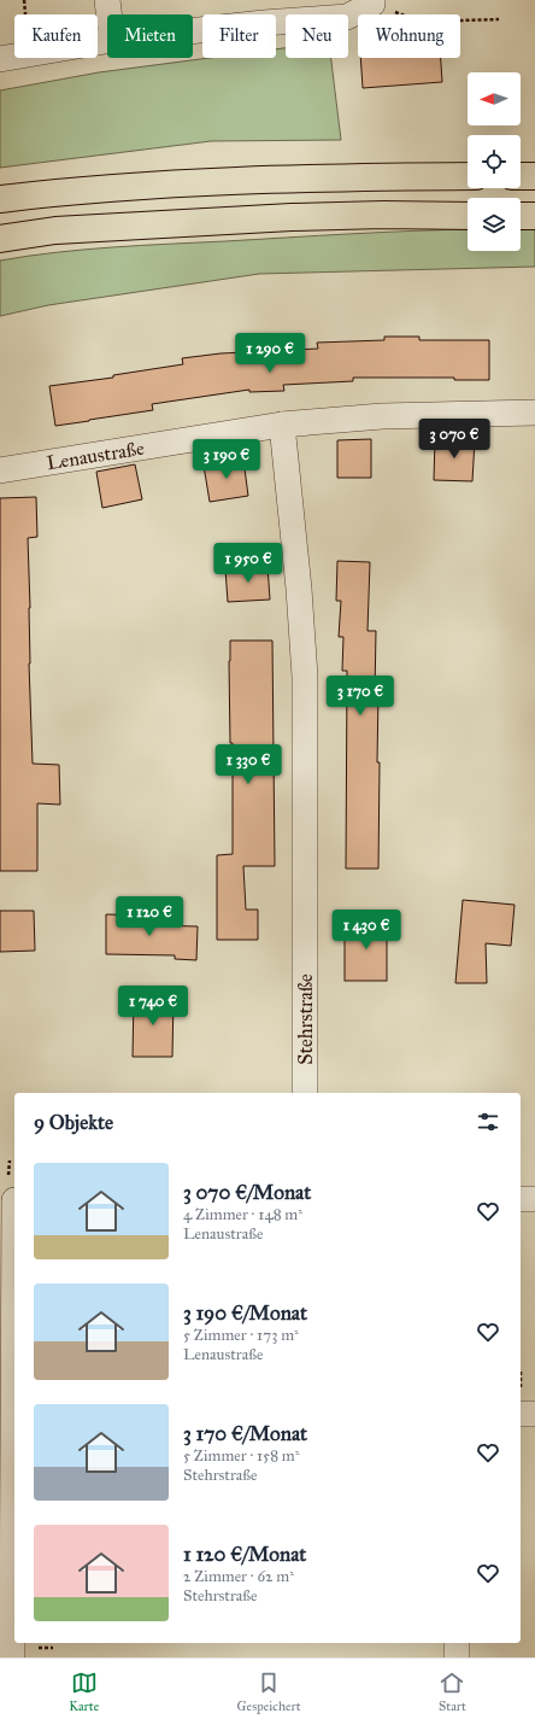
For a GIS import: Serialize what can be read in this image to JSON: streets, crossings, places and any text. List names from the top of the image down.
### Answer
{
  "streets": {
    "street": ["Lenaustraße", "Stehrstraße"]
  },
  "crossings": [
    ["Lenaustraße", "Stehrstraße"]
  ],
  "north": "left",
  "page": {
    "chip": [
      "Kaufen",
      "Mieten",
      "Filter",
      "Neu",
      "Wohnung"
    ],
    "price": [
      "1 290 €",
      "3 070 €",
      "3 190 €",
      "1 950 €",
      "3 170 €",
      "1 330 €",
      "1 120 €",
      "1 430 €",
      "1 740 €"
    ],
    "heading": "9 Objekte",
    "list": [
      {
        "name": "3 070 €/Monat",
        "note": "4 Zimmer · 148 m² · Lenaustraße"
      },
      {
        "name": "3 190 €/Monat",
        "note": "5 Zimmer · 173 m² · Lenaustraße"
      },
      {
        "name": "3 170 €/Monat",
        "note": "5 Zimmer · 158 m² · Stehrstraße"
      },
      {
        "name": "1 120 €/Monat",
        "note": "2 Zimmer · 62 m² · Stehrstraße"
      }
    ],
    "tabs": ["Karte", "Gespeichert", "Start"]
  }
}
